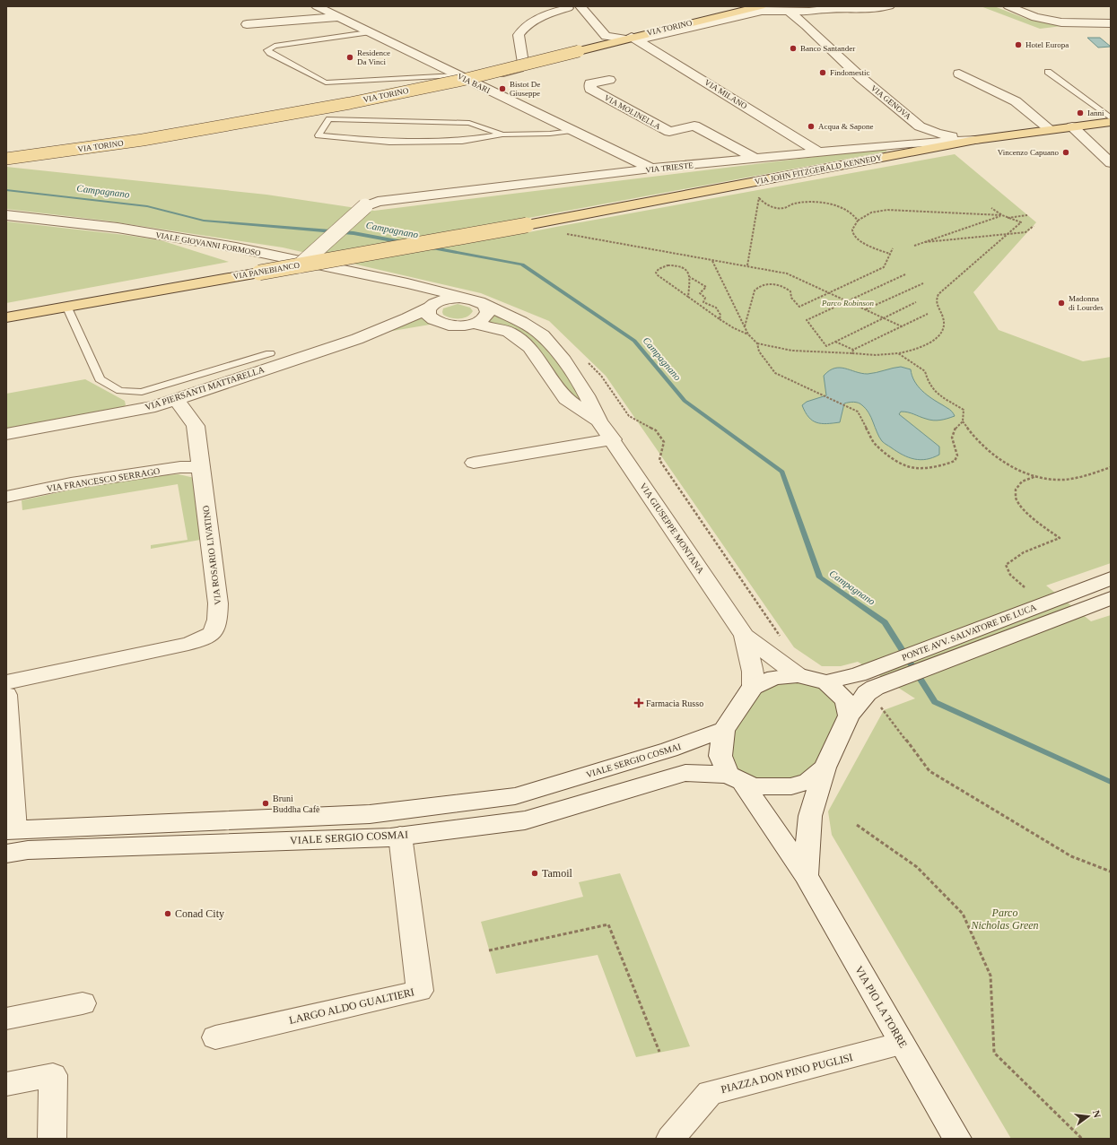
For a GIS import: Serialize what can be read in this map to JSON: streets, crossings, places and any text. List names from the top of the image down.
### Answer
{
  "streets": {
    "main road": ["VIA TORINO", "VIA JOHN FITZGERALD KENNEDY", "VIA PANEBIANCO"],
    "street": [
      "VIA BARI",
      "VIA MILANO",
      "VIA GENOVA",
      "VIA MOLINELLA",
      "VIA TRIESTE",
      "VIALE GIOVANNI FORMOSO",
      "VIA PIERSANTI MATTARELLA",
      "VIA FRANCESCO SERRAGO",
      "VIA GIUSEPPE MONTANA",
      "VIA ROSARIO LIVATINO",
      "PONTE AVV. SALVATORE DE LUCA",
      "VIALE SERGIO COSMAI",
      "LARGO ALDO GUALTIERI",
      "VIA PIO LA TORRE",
      "PIAZZA DON PINO PUGLISI"
    ]
  },
  "crossings": [
    ["VIA TORINO", "VIA MILANO"],
    ["VIA BARI", "VIA TRIESTE"],
    ["VIA MILANO", "VIA TRIESTE"],
    ["VIA GENOVA", "VIA TRIESTE"],
    ["VIA GENOVA", "VIA JOHN FITZGERALD KENNEDY"],
    ["VIA MOLINELLA", "VIA TRIESTE"],
    ["VIA TRIESTE", "VIA JOHN FITZGERALD KENNEDY"],
    ["VIA TRIESTE", "VIA PANEBIANCO"],
    ["VIA JOHN FITZGERALD KENNEDY", "VIA PANEBIANCO"],
    ["VIALE GIOVANNI FORMOSO", "VIA PIERSANTI MATTARELLA"],
    ["VIALE GIOVANNI FORMOSO", "VIA GIUSEPPE MONTANA"],
    ["VIA PIERSANTI MATTARELLA", "VIA GIUSEPPE MONTANA"],
    ["VIA PIERSANTI MATTARELLA", "VIA ROSARIO LIVATINO"],
    ["VIA FRANCESCO SERRAGO", "VIA ROSARIO LIVATINO"],
    ["VIA GIUSEPPE MONTANA", "PONTE AVV. SALVATORE DE LUCA"],
    ["VIA GIUSEPPE MONTANA", "VIALE SERGIO COSMAI"],
    ["VIA GIUSEPPE MONTANA", "VIA PIO LA TORRE"],
    ["PONTE AVV. SALVATORE DE LUCA", "VIALE SERGIO COSMAI"],
    ["PONTE AVV. SALVATORE DE LUCA", "VIA PIO LA TORRE"],
    ["VIALE SERGIO COSMAI", "LARGO ALDO GUALTIERI"],
    ["VIALE SERGIO COSMAI", "VIA PIO LA TORRE"],
    ["VIA PIO LA TORRE", "PIAZZA DON PINO PUGLISI"]
  ],
  "water": ["Campagnano"],
  "parks": ["Parco Robinson", "Parco Nicholas Green"],
  "places": {
    "other": [
      "Hotel Europa",
      "Banco Santander",
      "Residence Da Vinci",
      "Findomestic",
      "Bistot De Giuseppe",
      "Ianni",
      "Acqua & Sapone",
      "Vincenzo Capuano",
      "Madonna di Lourdes",
      "Bruni Buddha Cafè",
      "Tamoil",
      "Conad City"
    ],
    "health": ["Farmacia Russo"]
  },
  "north": "right"
}
